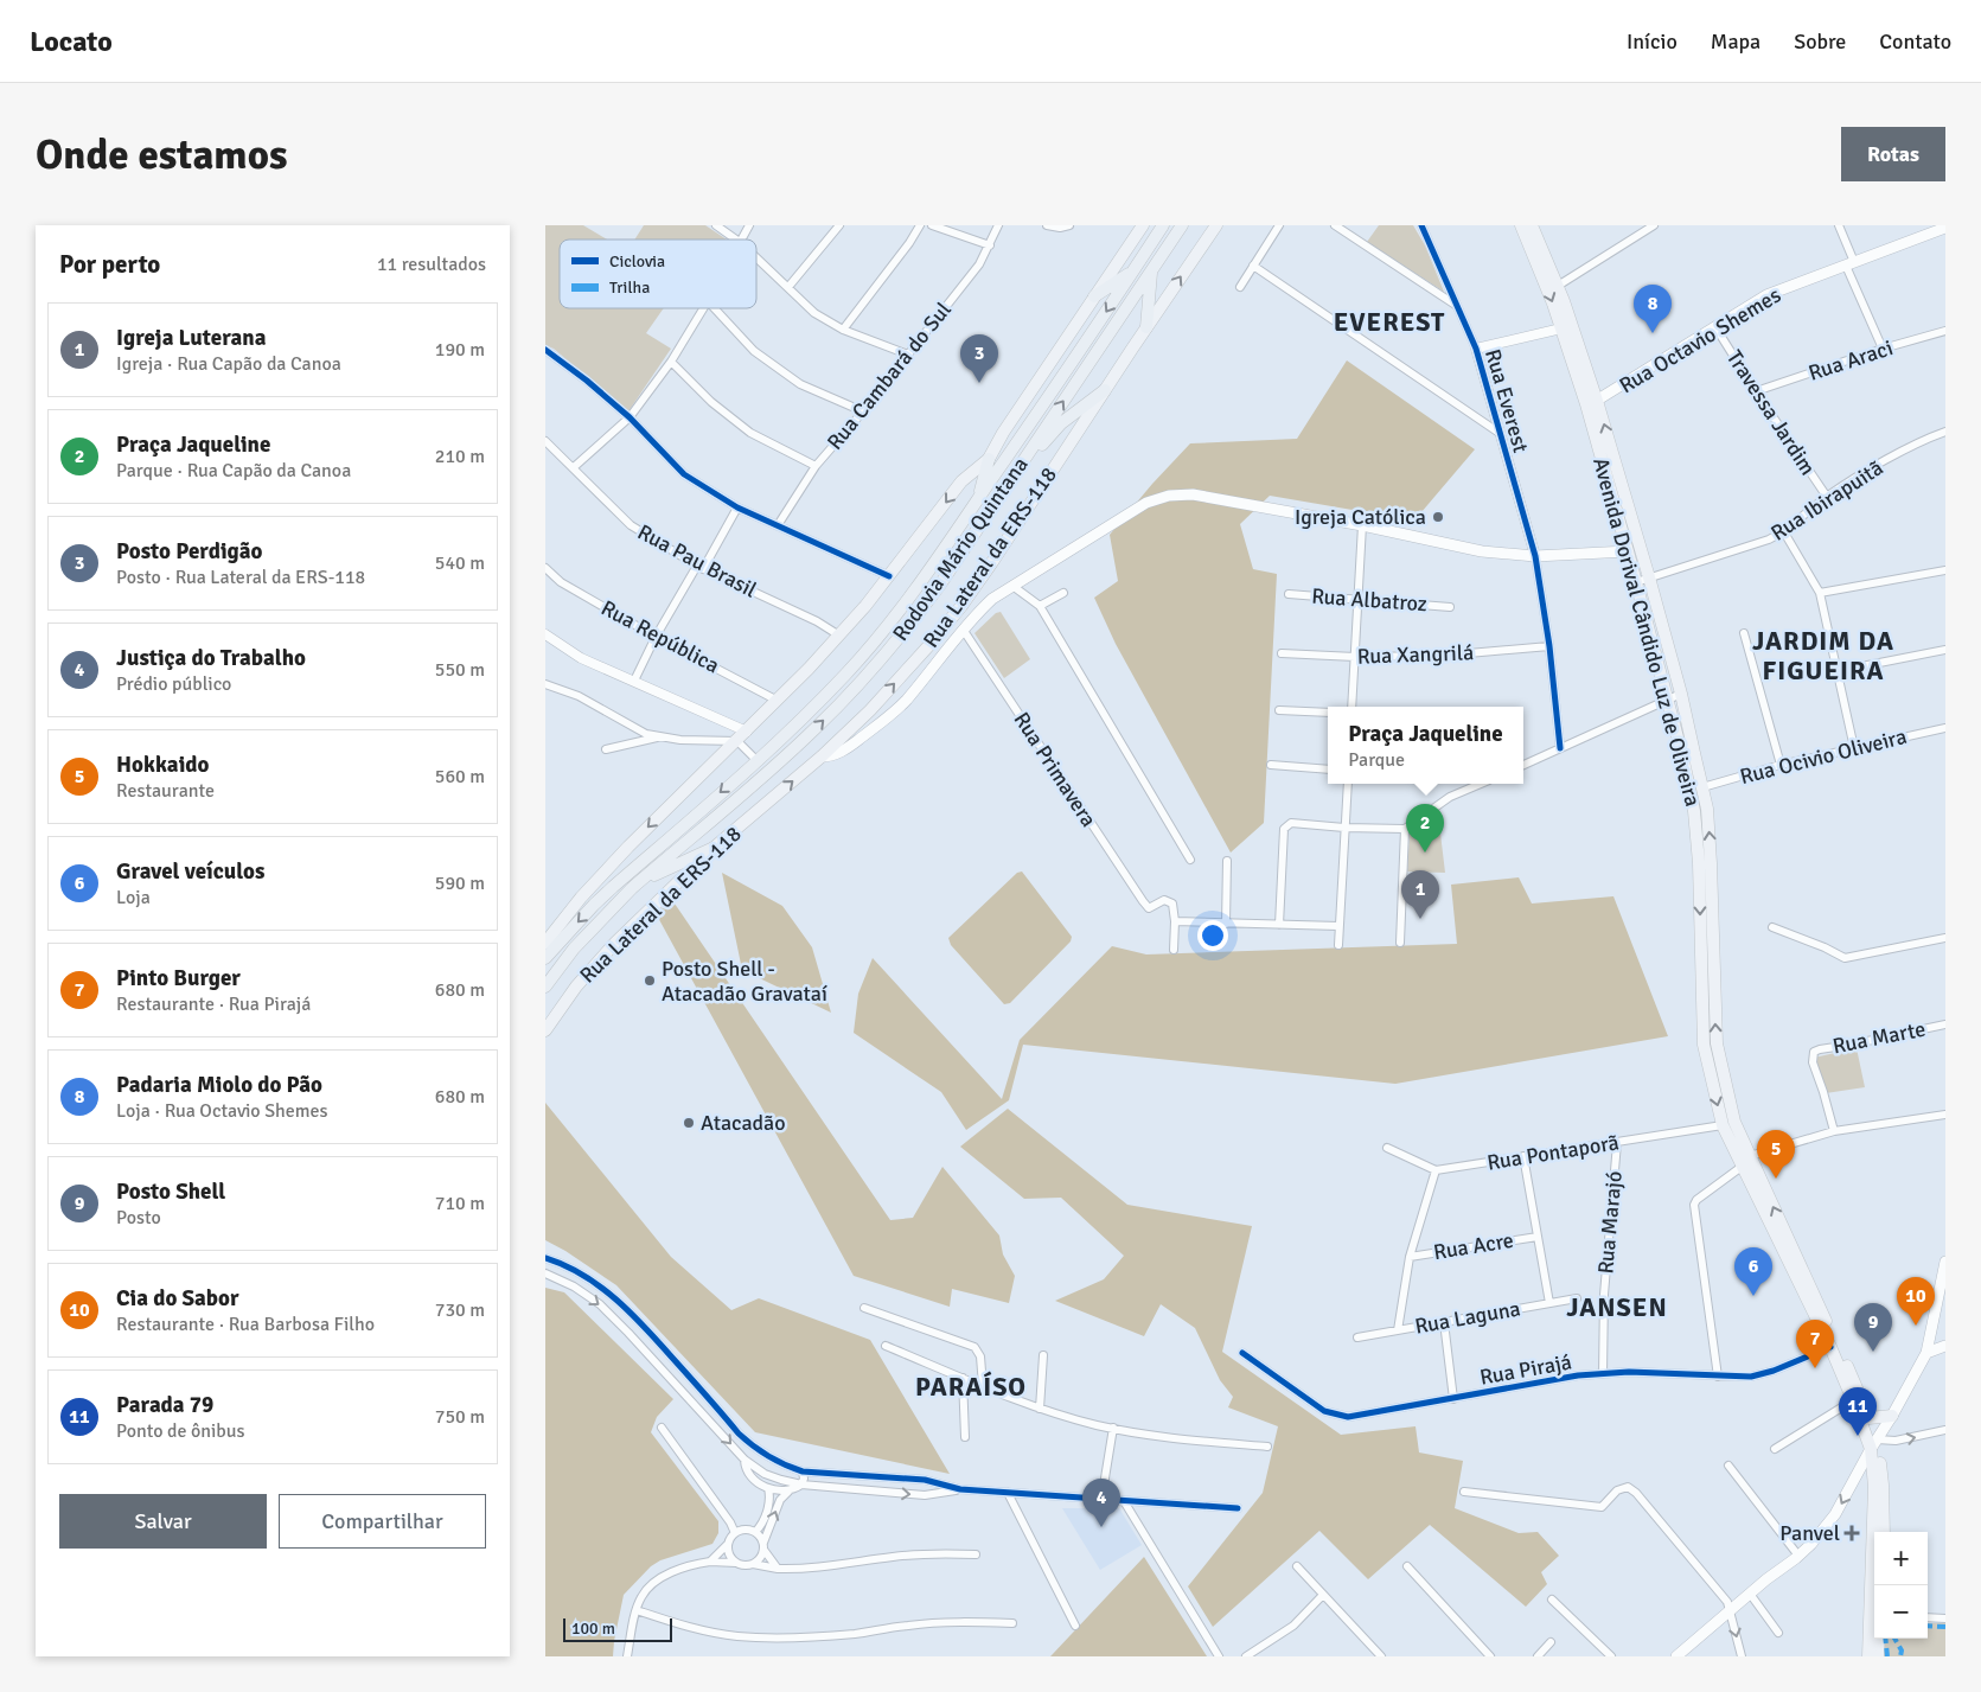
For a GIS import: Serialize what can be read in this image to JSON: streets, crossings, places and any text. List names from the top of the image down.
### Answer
{
  "streets": {
    "highway": ["Rodovia Mário Quintana"],
    "main road": ["Rua Octavio Shemes", "Rua Lateral da ERS-118", "Avenida Dorival Cândido Luz de Oliveira"],
    "street": [
      "Rua Araci",
      "Rua Cambará do Sul",
      "Rua Everest",
      "Travessa Jardim",
      "Rua Ibirapuitã",
      "Rua Pau Brasil",
      "Rua Albatroz",
      "Rua República",
      "Rua Xangrilá",
      "Rua Ocivio Oliveira",
      "Rua Primavera",
      "Rua Marte",
      "Rua Pontaporã",
      "Rua Marajó",
      "Rua Acre",
      "Rua Laguna",
      "Rua Pirajá"
    ]
  },
  "crossings": [
    ["Rua Octavio Shemes", "Travessa Jardim"],
    ["Rua Octavio Shemes", "Avenida Dorival Cândido Luz de Oliveira"],
    ["Rua Araci", "Travessa Jardim"],
    ["Travessa Jardim", "Rua Ibirapuitã"],
    ["Rua Ibirapuitã", "Avenida Dorival Cândido Luz de Oliveira"],
    ["Avenida Dorival Cândido Luz de Oliveira", "Rua Ocivio Oliveira"],
    ["Avenida Dorival Cândido Luz de Oliveira", "Rua Pontaporã"],
    ["Avenida Dorival Cândido Luz de Oliveira", "Rua Pirajá"],
    ["Rua Pontaporã", "Rua Marajó"],
    ["Rua Marajó", "Rua Pirajá"]
  ],
  "districts": [
    "EVEREST",
    "JARDIM DA FIGUEIRA",
    "JANSEN",
    "PARAÍSO"
  ],
  "places": {
    "other": ["Igreja Católica", "Posto Shell - Atacadão Gravataí", "Atacadão"],
    "health": ["Panvel"]
  },
  "legend": ["Ciclovia", "Trilha"],
  "scale_bar": "100 m",
  "page": {
    "header": "Locato",
    "nav": [
      "Início",
      "Mapa",
      "Sobre",
      "Contato"
    ],
    "buttons": [
      "Rotas",
      ["Salvar", "Compartilhar"]
    ],
    "title": "Onde estamos",
    "heading": ["Por perto", "11 resultados"],
    "pins": [
      "8",
      "3",
      "2",
      "1",
      "5",
      "6",
      "10",
      "9",
      "7",
      "11",
      "4"
    ],
    "list": [
      {
        "mark": "1",
        "name": "Igreja Luterana",
        "note": "Igreja · Rua Capão da Canoa",
        "value": "190 m"
      },
      {
        "mark": "2",
        "name": "Praça Jaqueline",
        "note": "Parque · Rua Capão da Canoa",
        "value": "210 m"
      },
      {
        "mark": "3",
        "name": "Posto Perdigão",
        "note": "Posto · Rua Lateral da ERS-118",
        "value": "540 m"
      },
      {
        "mark": "4",
        "name": "Justiça do Trabalho",
        "note": "Prédio público",
        "value": "550 m"
      },
      {
        "mark": "5",
        "name": "Hokkaido",
        "note": "Restaurante",
        "value": "560 m"
      },
      {
        "mark": "6",
        "name": "Gravel veículos",
        "note": "Loja",
        "value": "590 m"
      },
      {
        "mark": "7",
        "name": "Pinto Burger",
        "note": "Restaurante · Rua Pirajá",
        "value": "680 m"
      },
      {
        "mark": "8",
        "name": "Padaria Miolo do Pão",
        "note": "Loja · Rua Octavio Shemes",
        "value": "680 m"
      },
      {
        "mark": "9",
        "name": "Posto Shell",
        "note": "Posto",
        "value": "710 m"
      },
      {
        "mark": "10",
        "name": "Cia do Sabor",
        "note": "Restaurante · Rua Barbosa Filho",
        "value": "730 m"
      },
      {
        "mark": "11",
        "name": "Parada 79",
        "note": "Ponto de ônibus",
        "value": "750 m"
      }
    ],
    "popup": ["Praça Jaqueline", "Parque"],
    "map_buttons": ["+", "−"],
    "scale": "100 m"
  }
}
